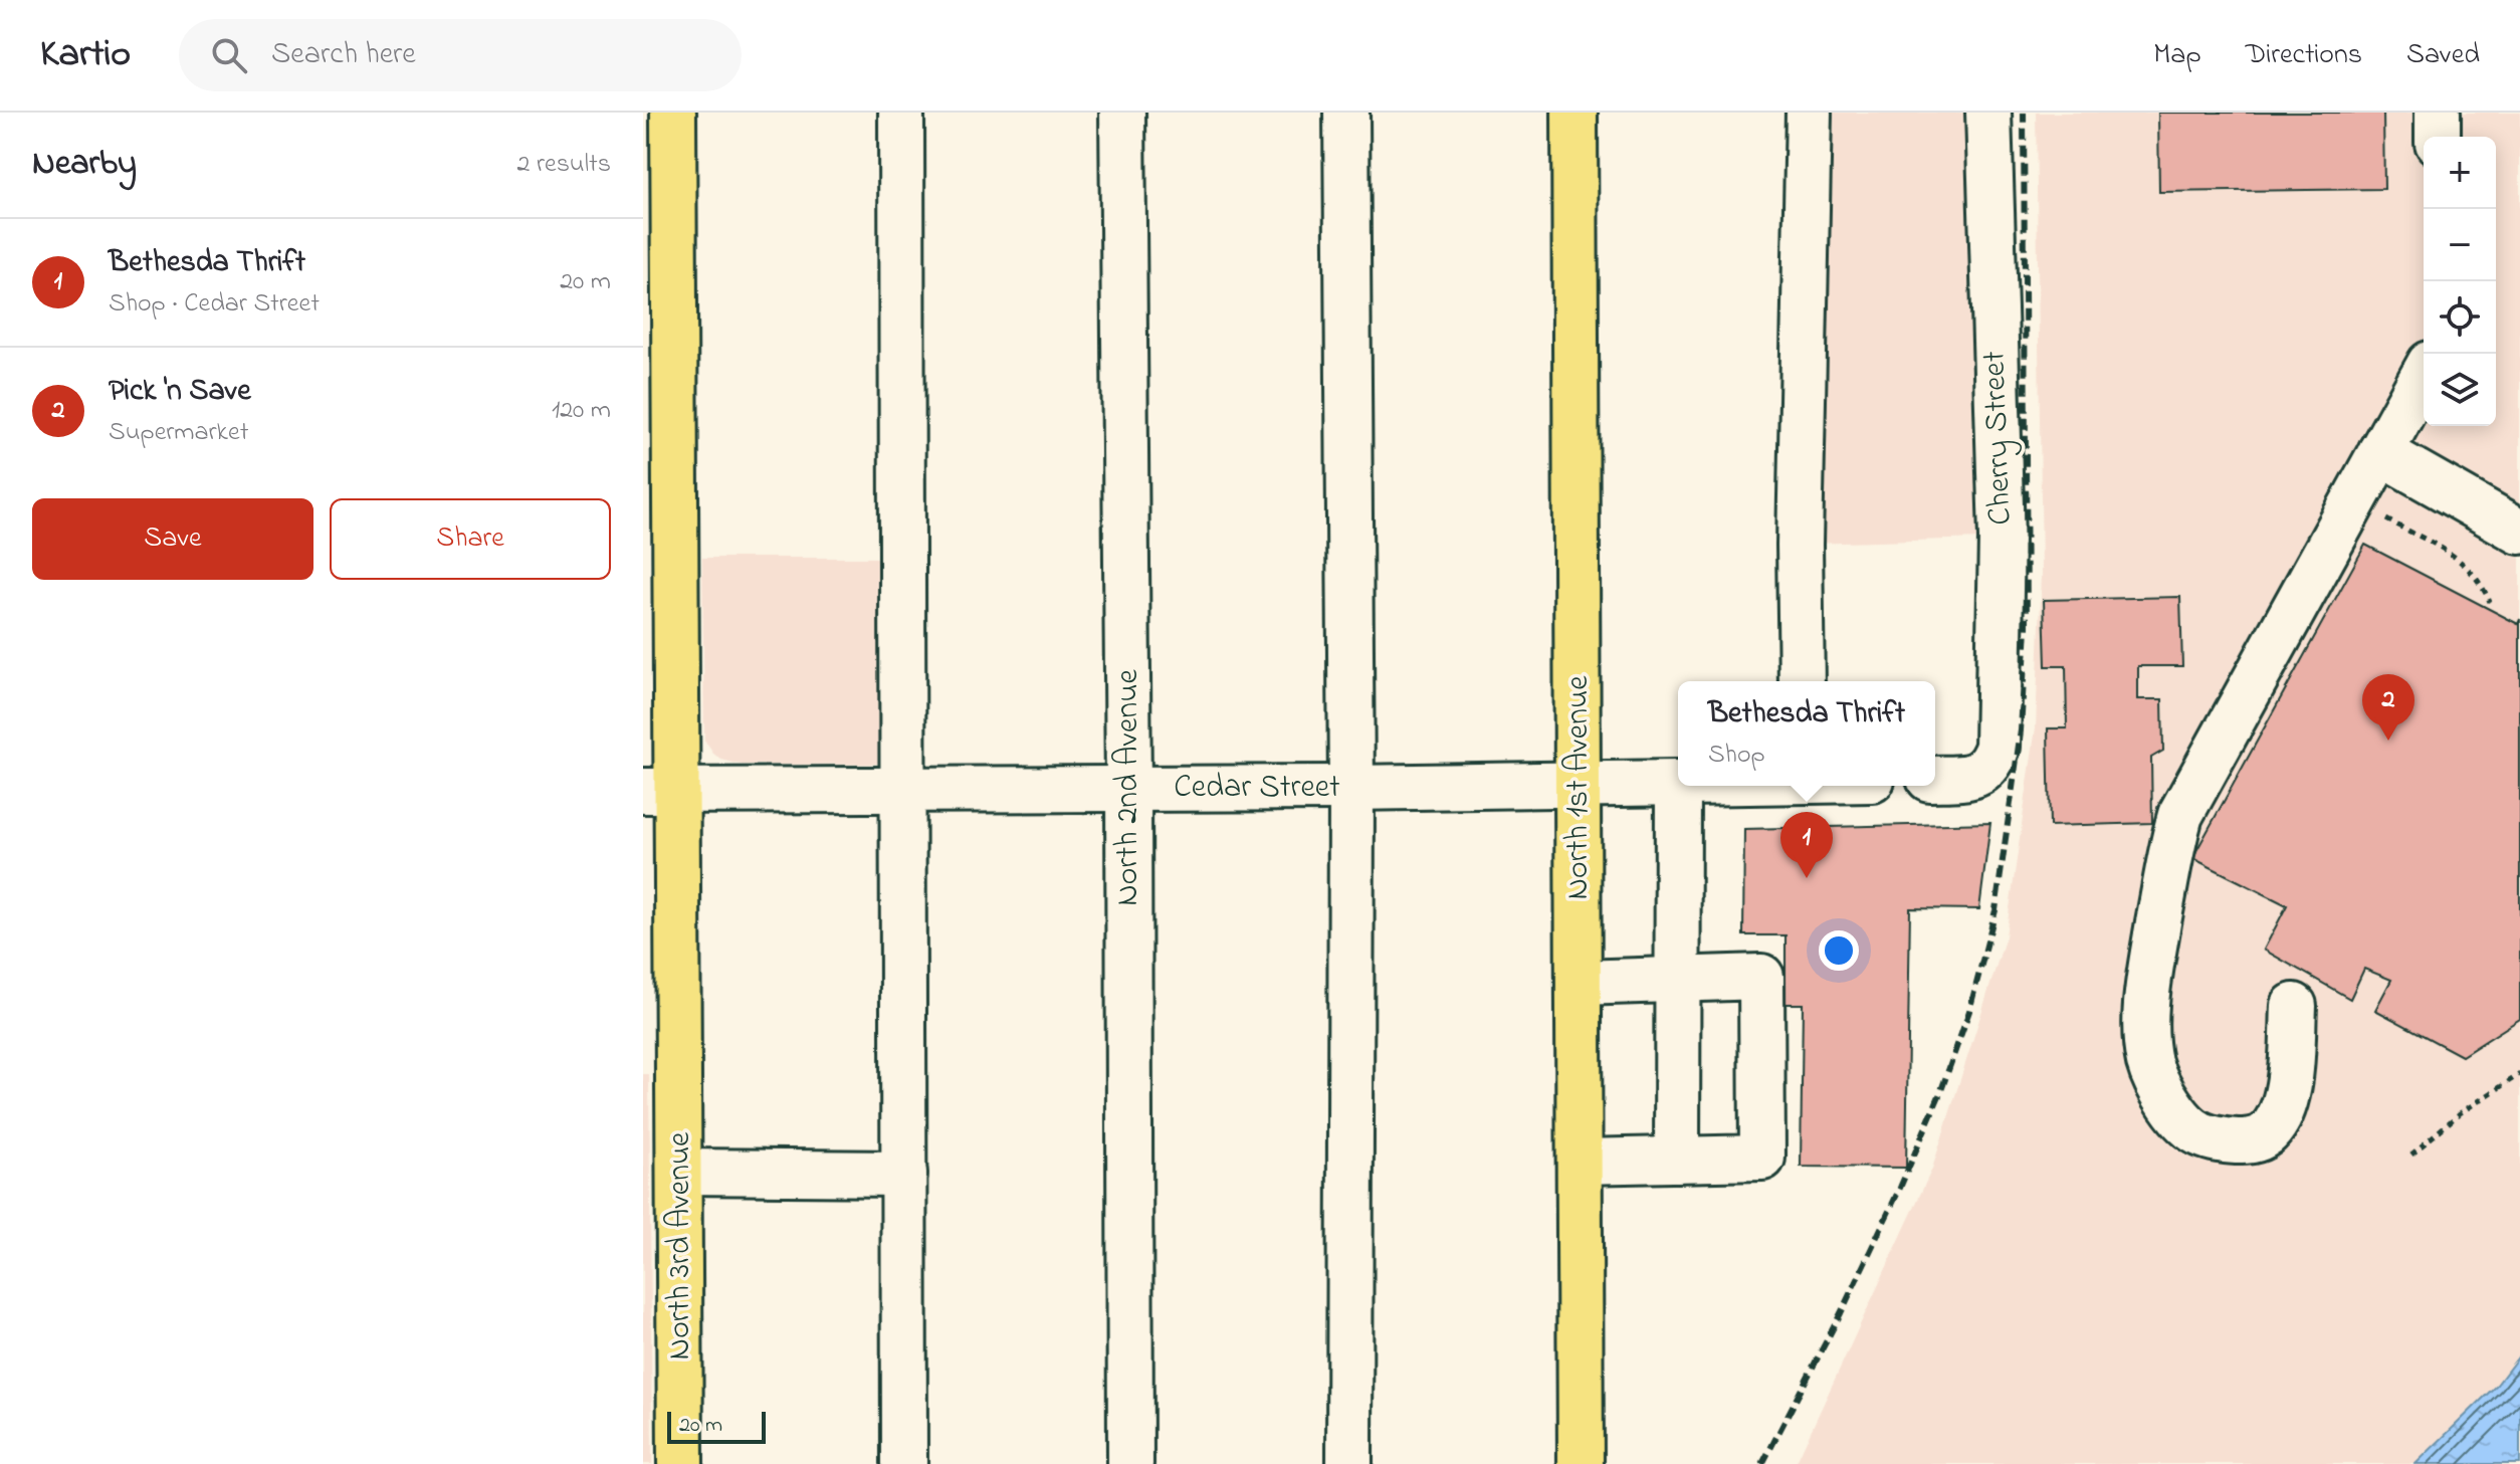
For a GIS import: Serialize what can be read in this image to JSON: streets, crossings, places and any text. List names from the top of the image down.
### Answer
{
  "streets": {
    "main road": ["North 1st Avenue", "North 3rd Avenue"],
    "street": ["Cherry Street", "North 2nd Avenue", "Cedar Street"]
  },
  "crossings": [
    ["North 2nd Avenue", "Cedar Street"],
    ["Cedar Street", "North 1st Avenue"],
    ["Cedar Street", "North 3rd Avenue"]
  ],
  "scale_bar": "20 m",
  "page": {
    "header": "Kartio",
    "search": "Search here",
    "nav": ["Map", "Directions", "Saved"],
    "heading": ["Nearby", "2 results"],
    "map_buttons": ["+", "−"],
    "list": [
      {
        "mark": "1",
        "name": "Bethesda Thrift",
        "note": "Shop · Cedar Street",
        "value": "20 m"
      },
      {
        "mark": "2",
        "name": "Pick 'n Save",
        "note": "Supermarket",
        "value": "120 m"
      }
    ],
    "buttons": ["Save", "Share"],
    "pins": ["2", "1"],
    "popup": ["Bethesda Thrift", "Shop"],
    "scale": "20 m"
  }
}
